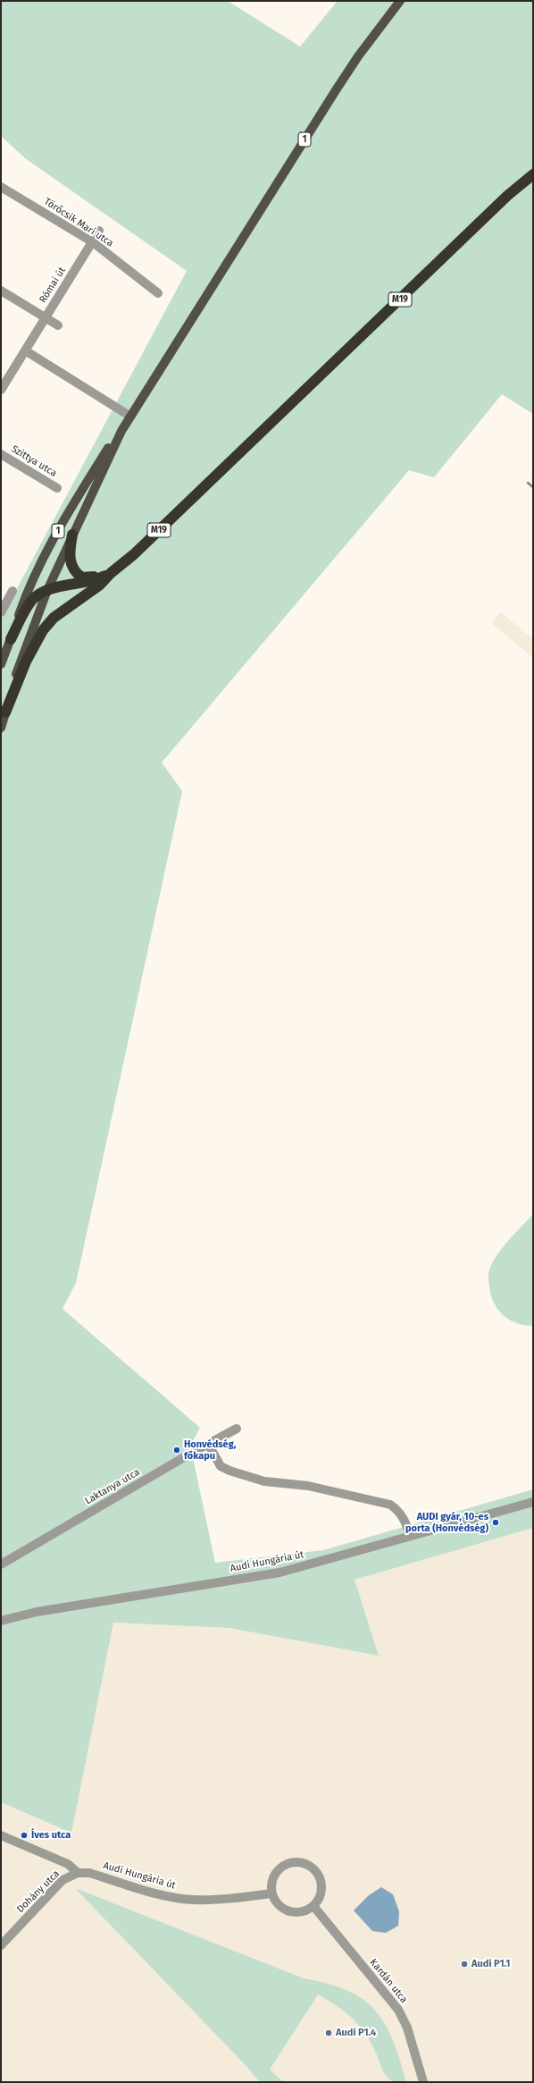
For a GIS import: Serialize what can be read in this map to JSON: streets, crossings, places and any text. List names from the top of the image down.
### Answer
{
  "streets": {
    "highway": ["M19"],
    "main road": ["1"],
    "street": [
      "Törőcsik Mari utca",
      "Római út",
      "Szittya utca",
      "Laktanya utca",
      "Audi Hungária út",
      "Dohány utca",
      "Kardán utca"
    ]
  },
  "crossings": [
    ["Törőcsik Mari utca", "Római út"],
    ["Audi Hungária út", "Dohány utca"],
    ["Audi Hungária út", "Kardán utca"]
  ],
  "places": [
    "Honvédség, főkapu",
    "AUDI gyár, 10-es porta (Honvédség)",
    "Íves utca",
    "Audi P1.1",
    "Audi P1.4"
  ]
}
